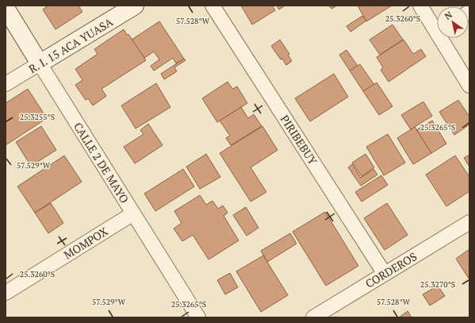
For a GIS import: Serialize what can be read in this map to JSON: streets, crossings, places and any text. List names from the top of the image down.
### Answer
{
  "streets": {
    "street": [
      "R. I. 15 ACA YUASA",
      "PIRIBEBUY",
      "CALLE 2 DE MAYO",
      "MOMPOX",
      "CORDEROS"
    ]
  },
  "crossings": [
    ["R. I. 15 ACA YUASA", "CALLE 2 DE MAYO"],
    ["PIRIBEBUY", "CORDEROS"],
    ["CALLE 2 DE MAYO", "MOMPOX"]
  ],
  "north": "top left",
  "coordinates": [
    "25.3260°S",
    "57.528°W",
    "25.3255°S",
    "25.3265°S",
    "57.529°W",
    "25.3270°S"
  ]
}
